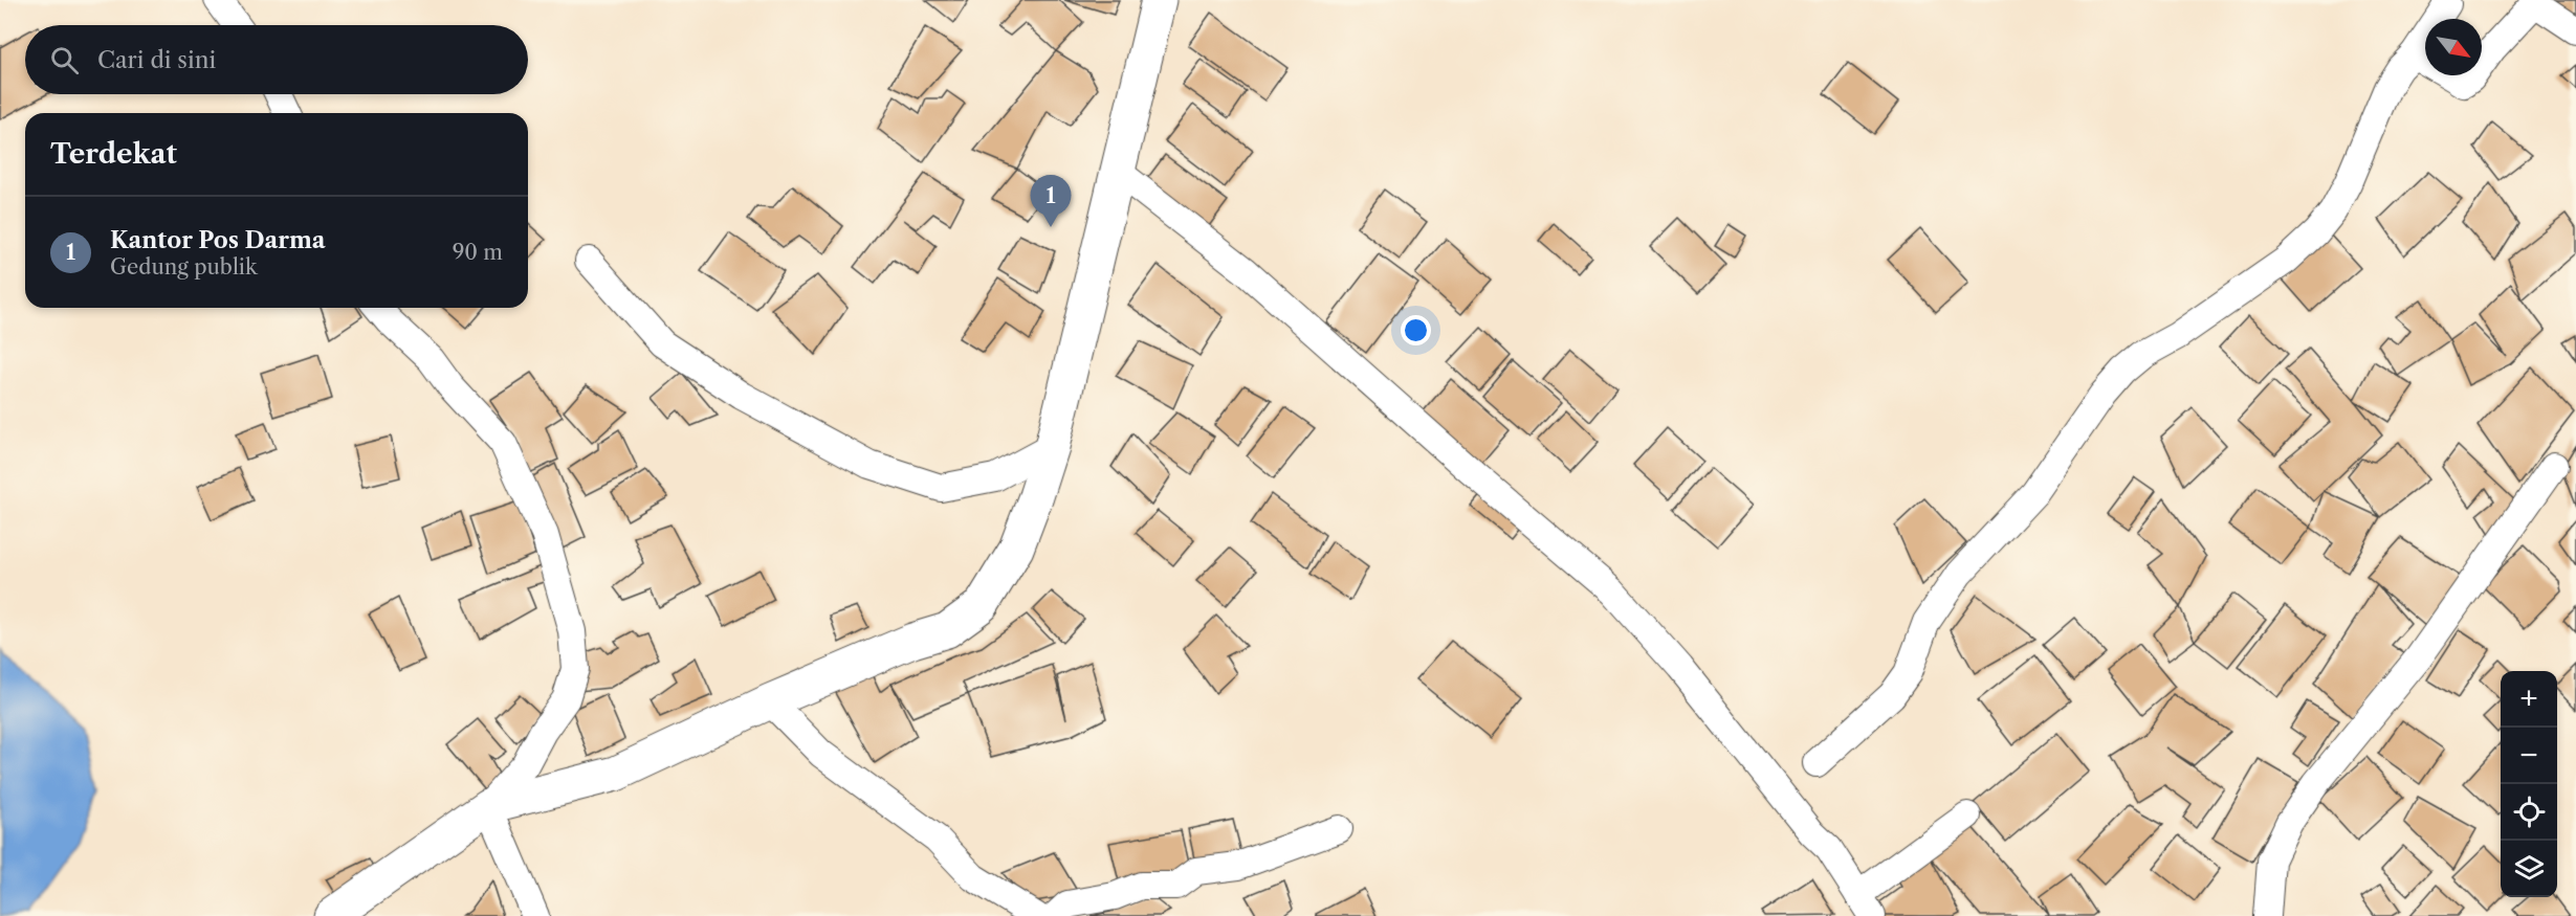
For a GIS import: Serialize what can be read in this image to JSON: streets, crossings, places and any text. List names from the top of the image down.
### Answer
{
  "north": "bottom right",
  "page": {
    "search": "Cari di sini",
    "heading": "Terdekat",
    "pins": "1",
    "list": [
      {
        "mark": "1",
        "name": "Kantor Pos Darma",
        "note": "Gedung publik",
        "value": "90 m"
      }
    ],
    "map_buttons": ["+", "−"]
  }
}
